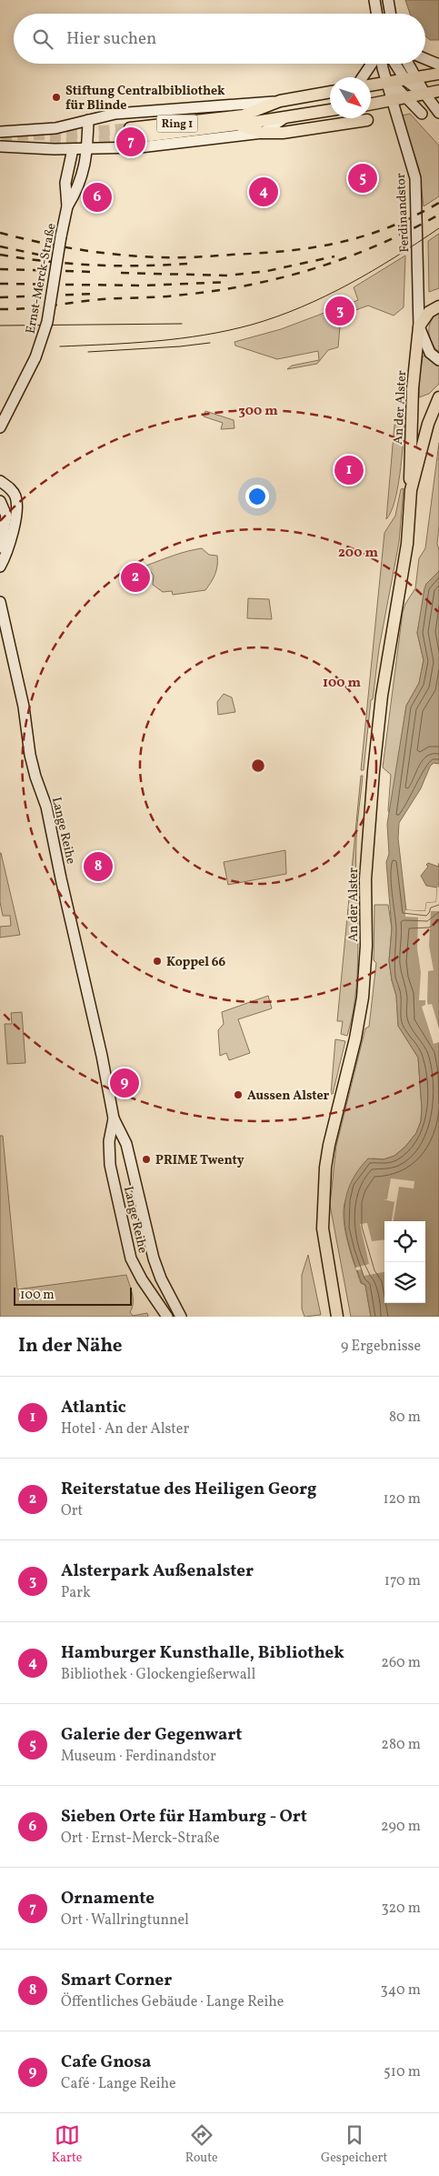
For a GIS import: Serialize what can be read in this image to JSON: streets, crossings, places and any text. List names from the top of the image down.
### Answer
{
  "streets": {
    "main road": ["Ring 1", "An der Alster"],
    "street": ["Ferdinandstor", "Ernst-Merck-Straße", "Lange Reihe"]
  },
  "crossings": [
    ["Ring 1", "Ernst-Merck-Straße"],
    ["Ferdinandstor", "An der Alster"]
  ],
  "places": [
    "Stiftung Centralbibliothek für Blinde",
    "Koppel 66",
    "Aussen Alster",
    "PRIME Twenty"
  ],
  "scale_bar": "100 m",
  "north": "bottom right",
  "page": {
    "search": "Hier suchen",
    "pins": [
      "7",
      "5",
      "4",
      "6",
      "3",
      "1",
      "2",
      "8",
      "9"
    ],
    "scale": "100 m",
    "heading": ["In der Nähe", "9 Ergebnisse"],
    "list": [
      {
        "mark": "1",
        "name": "Atlantic",
        "note": "Hotel · An der Alster",
        "value": "80 m"
      },
      {
        "mark": "2",
        "name": "Reiterstatue des Heiligen Georg",
        "note": "Ort",
        "value": "120 m"
      },
      {
        "mark": "3",
        "name": "Alsterpark Außenalster",
        "note": "Park",
        "value": "170 m"
      },
      {
        "mark": "4",
        "name": "Hamburger Kunsthalle, Bibliothek",
        "note": "Bibliothek · Glockengießerwall",
        "value": "260 m"
      },
      {
        "mark": "5",
        "name": "Galerie der Gegenwart",
        "note": "Museum · Ferdinandstor",
        "value": "280 m"
      },
      {
        "mark": "6",
        "name": "Sieben Orte für Hamburg - Ort",
        "note": "Ort · Ernst-Merck-Straße",
        "value": "290 m"
      },
      {
        "mark": "7",
        "name": "Ornamente",
        "note": "Ort · Wallringtunnel",
        "value": "320 m"
      },
      {
        "mark": "8",
        "name": "Smart Corner",
        "note": "Öffentliches Gebäude · Lange Reihe",
        "value": "340 m"
      },
      {
        "mark": "9",
        "name": "Cafe Gnosa",
        "note": "Café · Lange Reihe",
        "value": "510 m"
      }
    ],
    "nav": ["Karte", "Route", "Gespeichert"]
  },
  "rings": ["300 m", "200 m", "100 m"]
}
